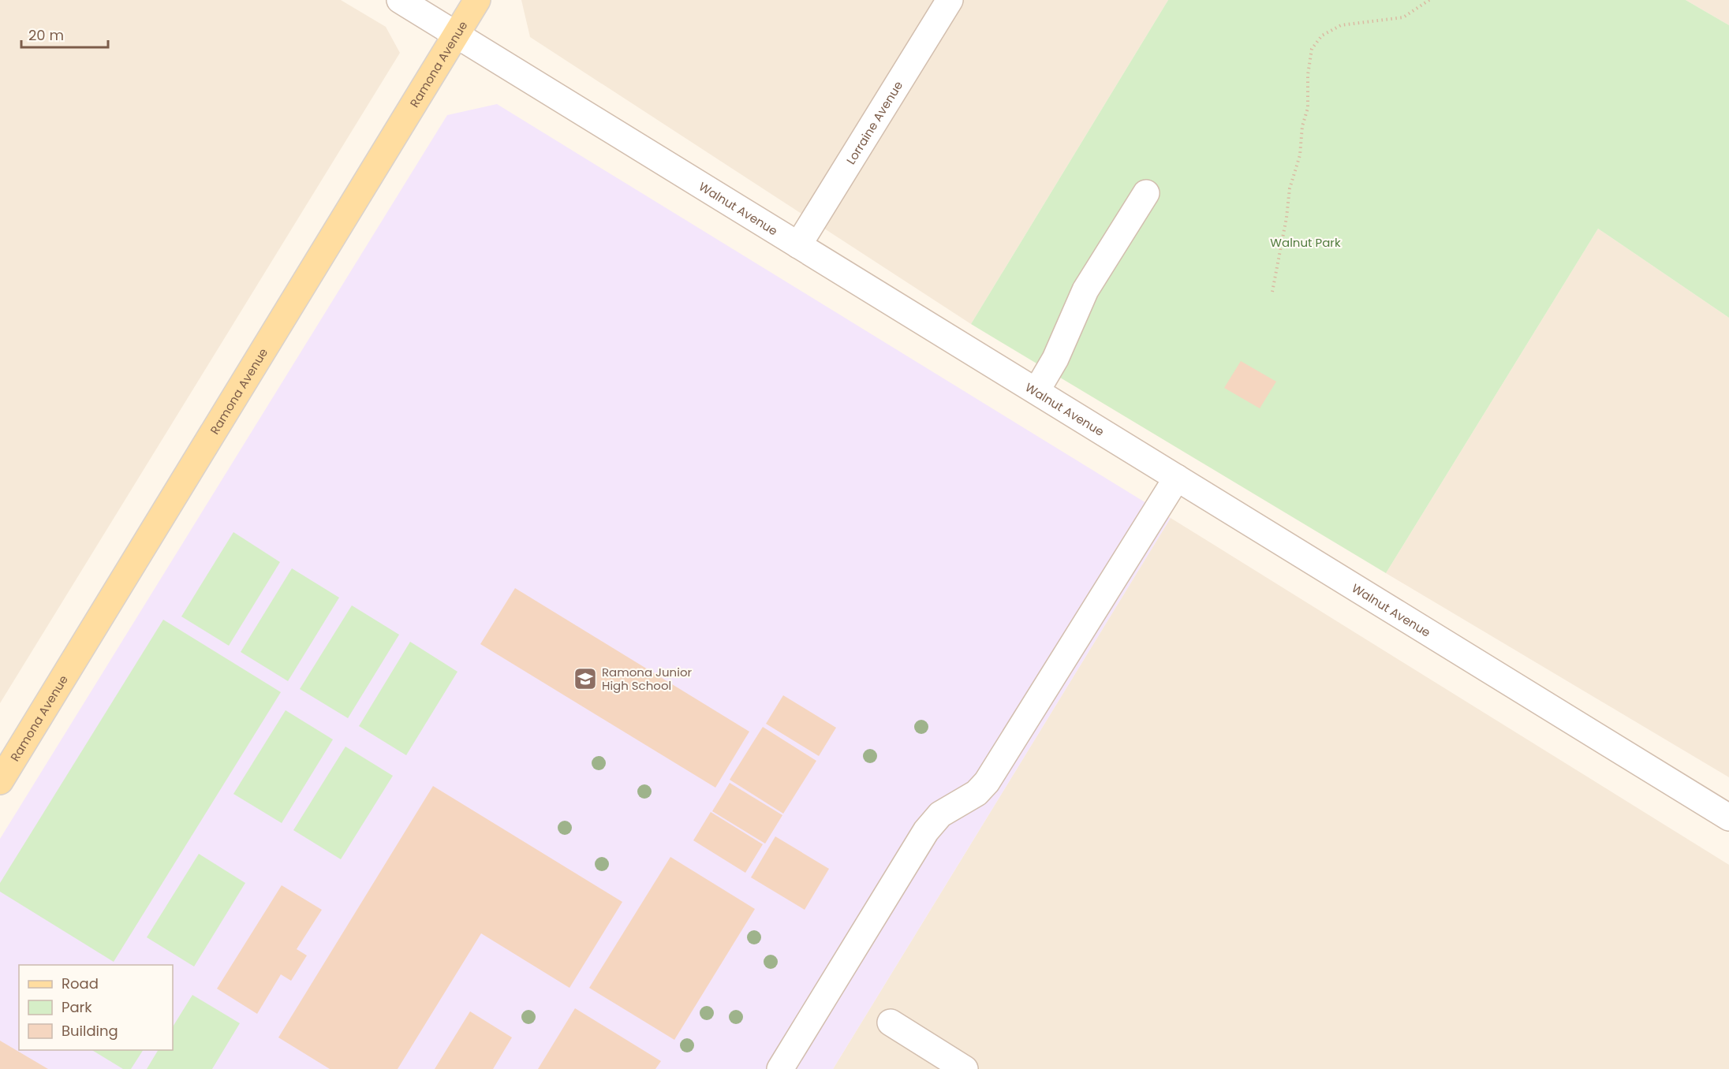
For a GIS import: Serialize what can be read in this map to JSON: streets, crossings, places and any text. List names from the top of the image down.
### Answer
{
  "streets": {
    "main road": ["Ramona Avenue"],
    "street": ["Lorraine Avenue", "Walnut Avenue"]
  },
  "crossings": [
    ["Ramona Avenue", "Walnut Avenue"],
    ["Lorraine Avenue", "Walnut Avenue"]
  ],
  "parks": ["Walnut Park"],
  "places": {
    "school or university": ["Ramona Junior High School"]
  },
  "legend": ["Road", "Park", "Building"],
  "scale_bar": "20 m"
}
